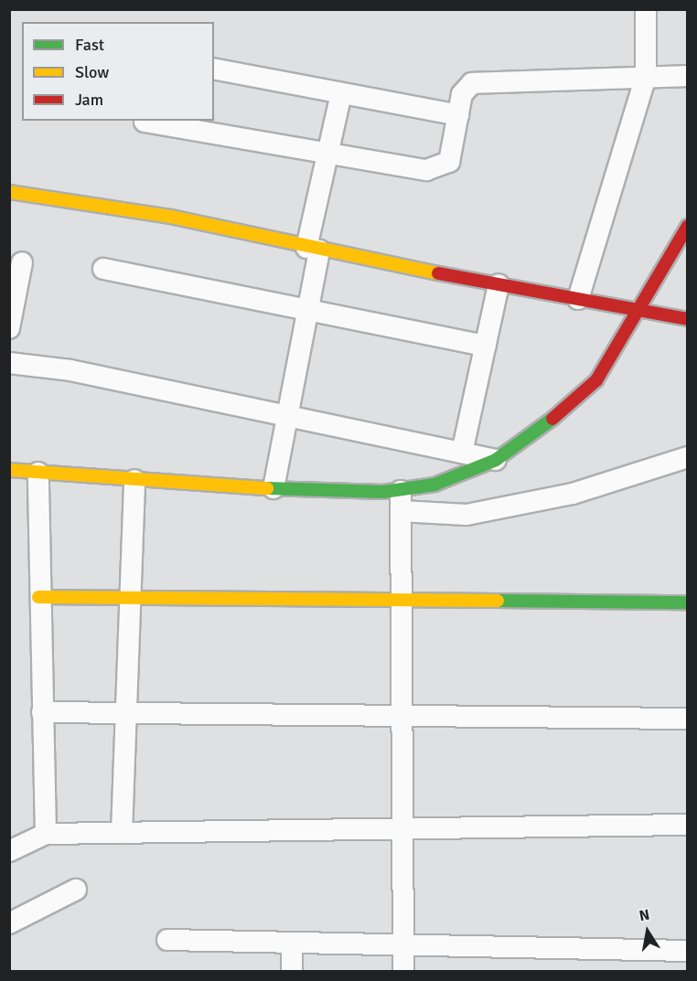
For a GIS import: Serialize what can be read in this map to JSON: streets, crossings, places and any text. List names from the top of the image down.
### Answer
{
  "legend": ["Fast", "Slow", "Jam"],
  "north": "top"
}
